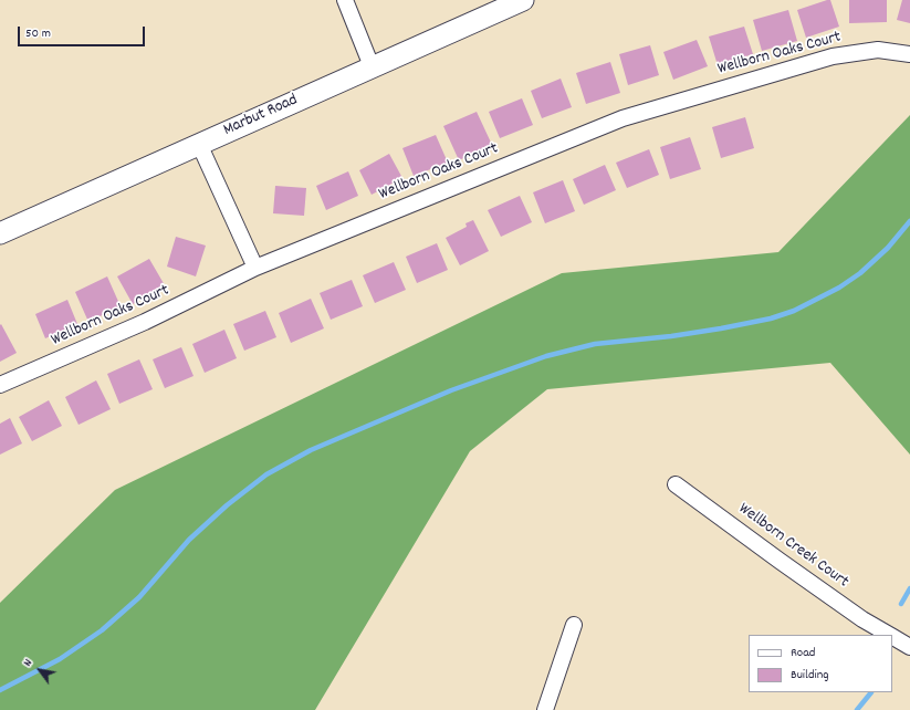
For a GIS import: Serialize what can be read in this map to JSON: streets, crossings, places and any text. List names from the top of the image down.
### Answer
{
  "streets": {
    "street": ["Wellborn Oaks Court", "Marbut Road", "Wellborn Creek Court"]
  },
  "legend": ["Road", "Building"],
  "scale_bar": "50 m",
  "north": "top left"
}
